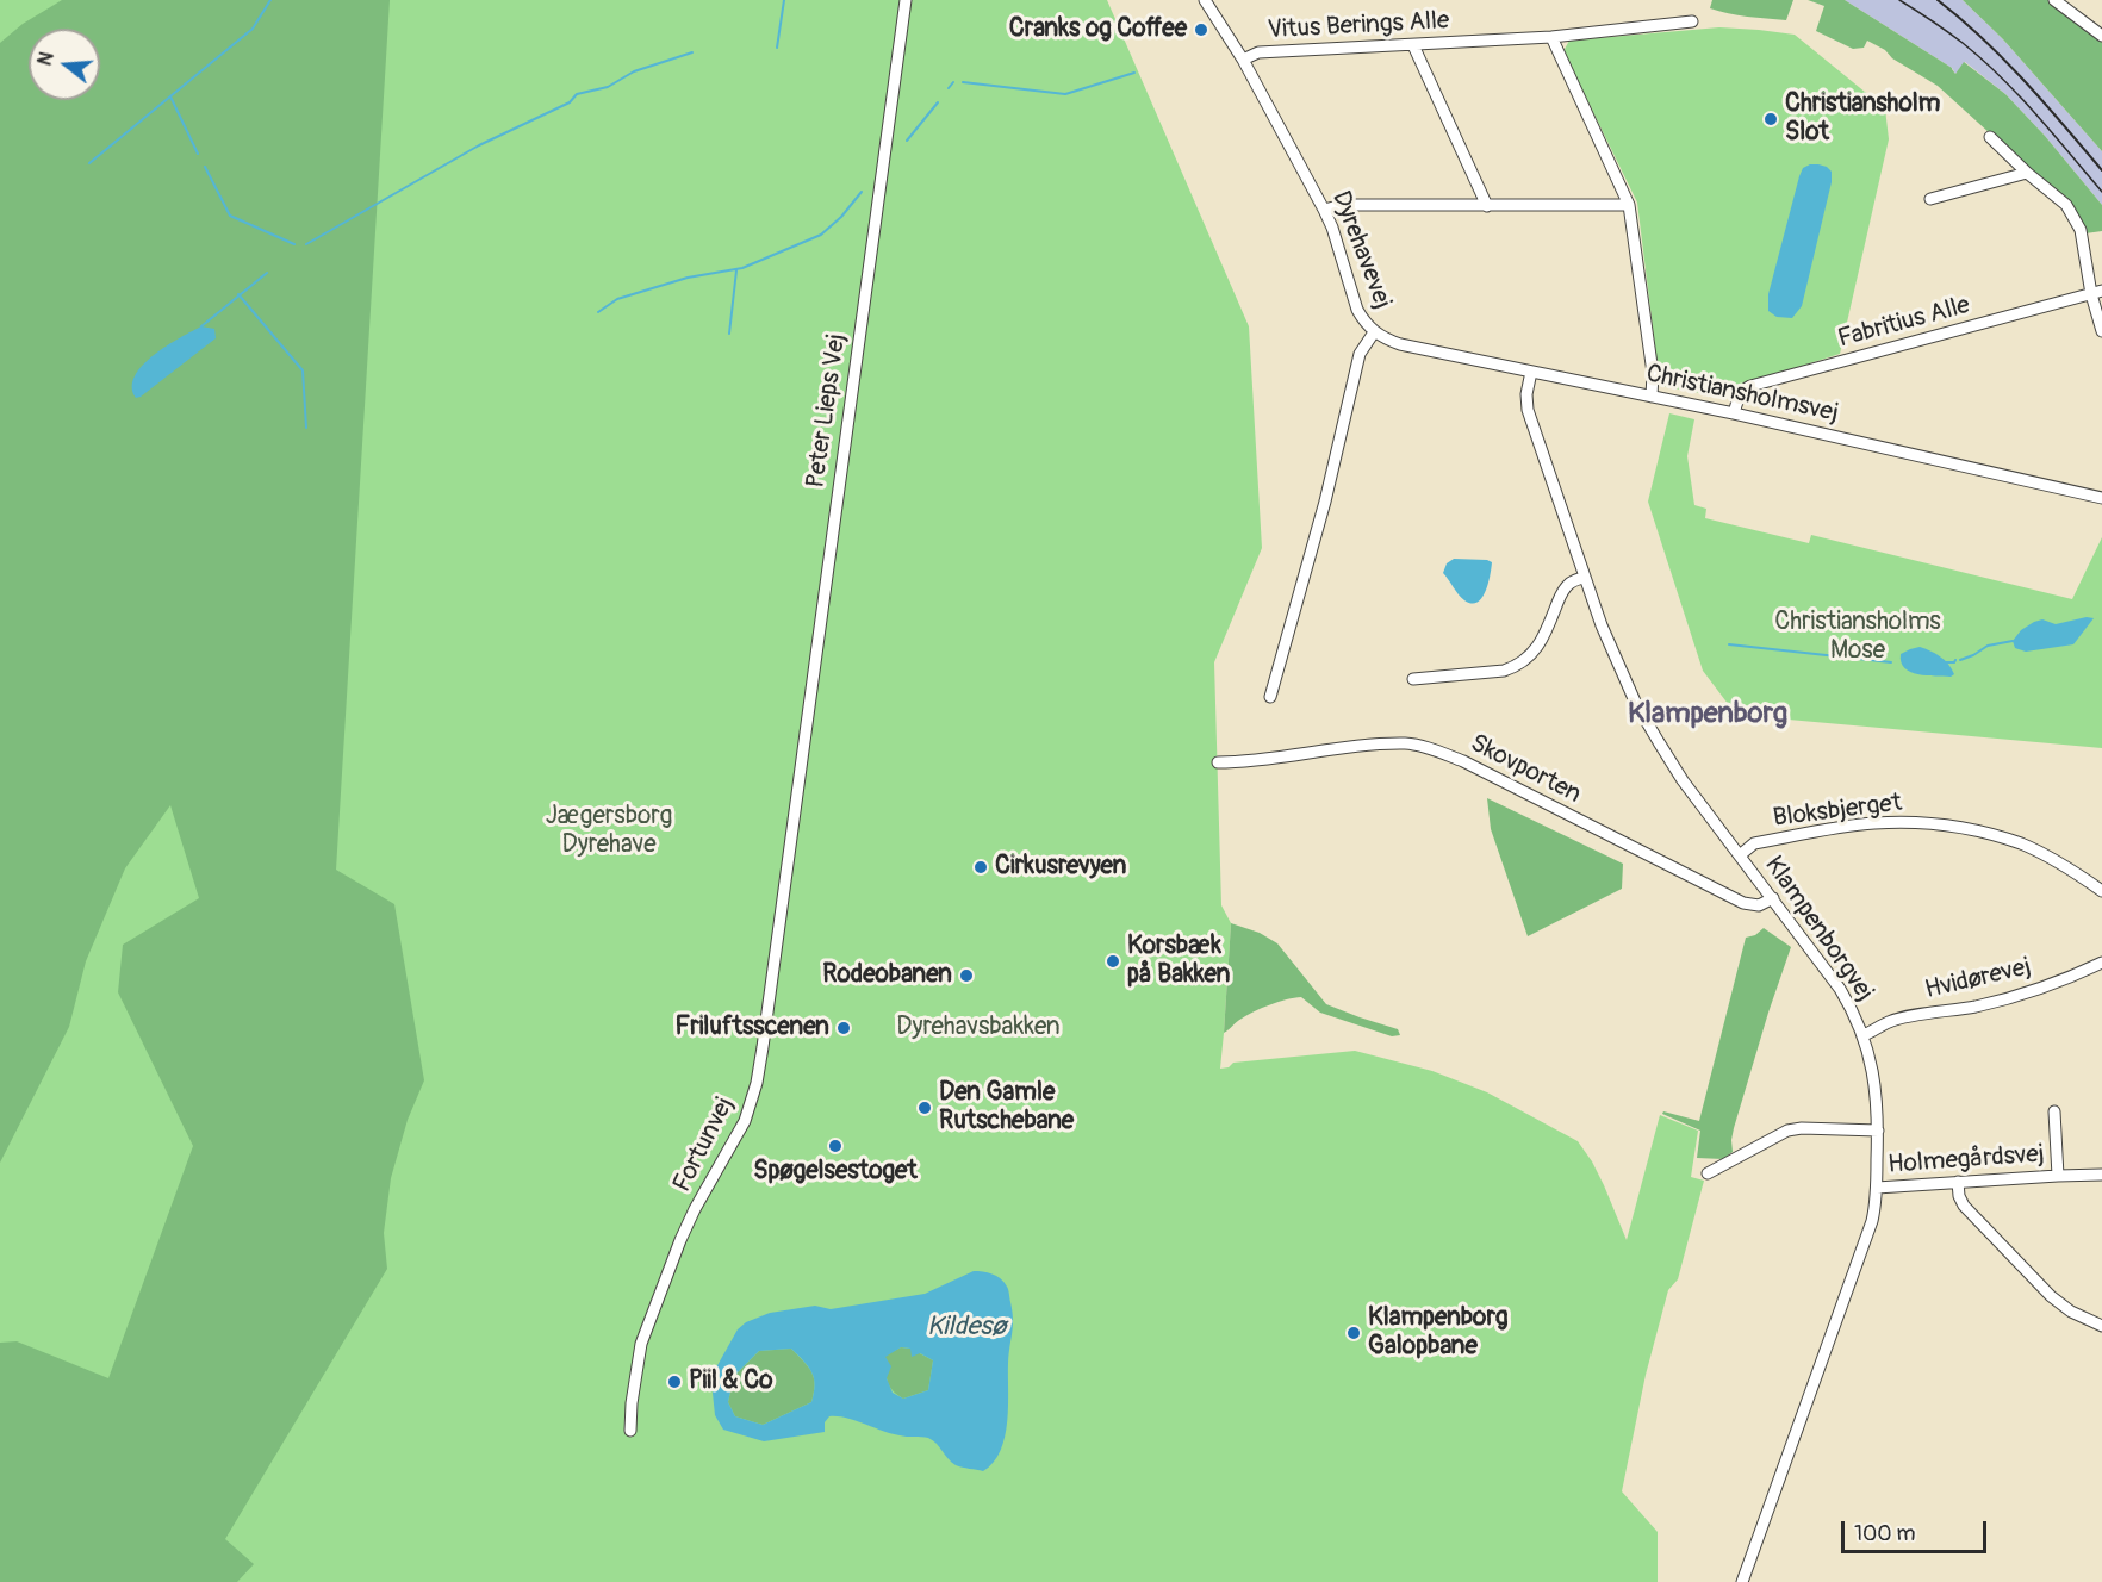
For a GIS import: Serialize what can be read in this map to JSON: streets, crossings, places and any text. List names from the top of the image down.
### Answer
{
  "streets": {
    "street": [
      "Vitus Berings Alle",
      "Dyrehavevej",
      "Fabritius Alle",
      "Christiansholmsvej",
      "Peter Lieps Vej",
      "Skovporten",
      "Bloksbjerget",
      "Klampenborgvej",
      "Hvidørevej",
      "Fortunvej",
      "Holmegårdsvej"
    ]
  },
  "crossings": [
    ["Vitus Berings Alle", "Dyrehavevej"],
    ["Dyrehavevej", "Christiansholmsvej"],
    ["Fabritius Alle", "Christiansholmsvej"],
    ["Christiansholmsvej", "Klampenborgvej"],
    ["Peter Lieps Vej", "Fortunvej"],
    ["Skovporten", "Klampenborgvej"],
    ["Bloksbjerget", "Klampenborgvej"],
    ["Klampenborgvej", "Hvidørevej"],
    ["Klampenborgvej", "Holmegårdsvej"]
  ],
  "districts": ["Klampenborg"],
  "water": ["Kildesø"],
  "parks": ["Christiansholms Mose", "Jægersborg Dyrehave", "Dyrehavsbakken"],
  "places": [
    "Cranks og Coffee",
    "Christiansholm Slot",
    "Cirkusrevyen",
    "Korsbæk på Bakken",
    "Rodeobanen",
    "Friluftsscenen",
    "Den Gamle Rutschebane",
    "Spøgelsestoget",
    "Klampenborg Galopbane",
    "Piil & Co"
  ],
  "scale_bar": "100 m",
  "north": "left"
}
